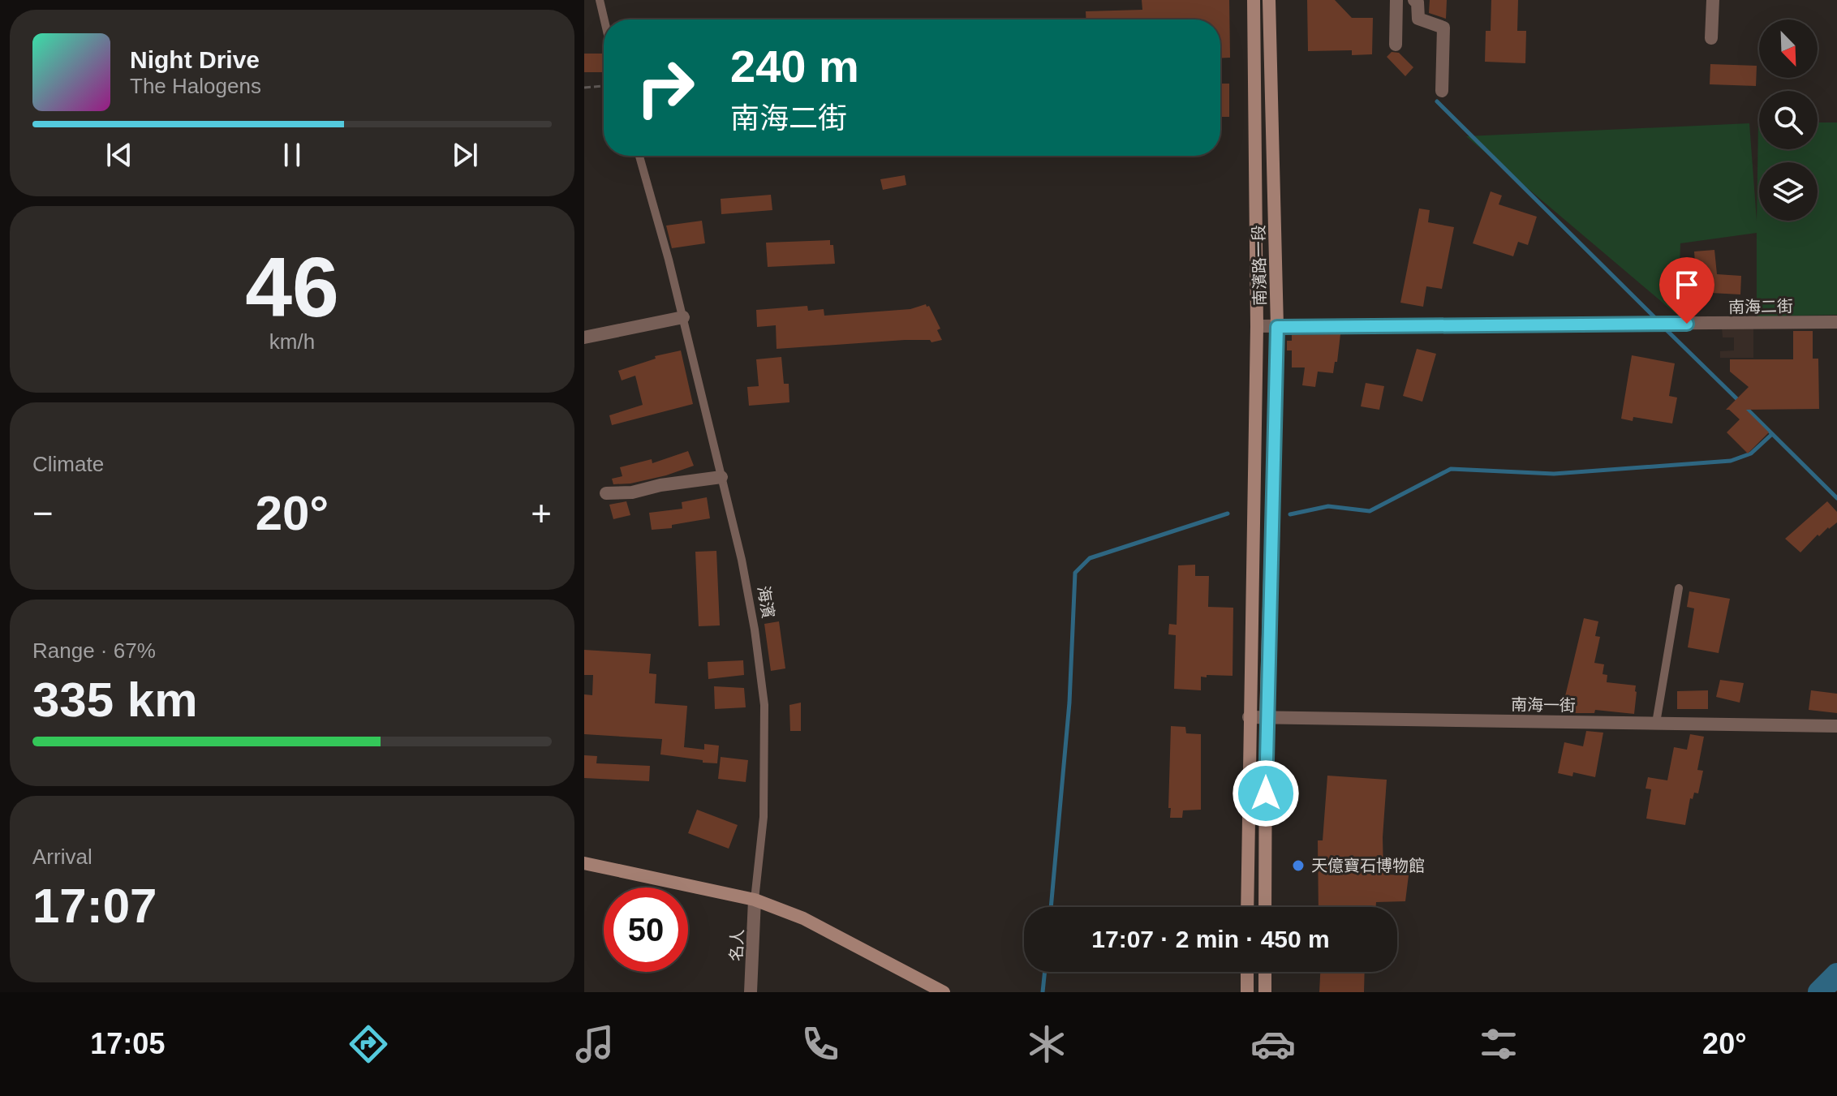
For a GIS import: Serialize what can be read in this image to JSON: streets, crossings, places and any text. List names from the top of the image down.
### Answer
{
  "streets": {
    "main road": ["南濱路一段"],
    "street": ["南海二街", "南海一街", "名人"],
    "lane": ["海濱"]
  },
  "crossings": [
    ["南濱路一段", "南海二街"],
    ["南濱路一段", "南海一街"],
    ["海濱", "名人"]
  ],
  "places": ["天億寶石博物館"],
  "north": "bottom right",
  "page": {
    "turn": ["240 m", "南海二街"],
    "song": ["Night Drive", "The Halogens"],
    "tile": [
      ["46", "km/h"],
      "Climate",
      ["Range · 67%", "335 km"],
      ["Arrival", "17:07"]
    ],
    "heat": ["−", "20°", "+"],
    "limit": "50",
    "trip": "17:07 · 2 min · 450 m",
    "tabs": ["17:05", "20°"]
  }
}
